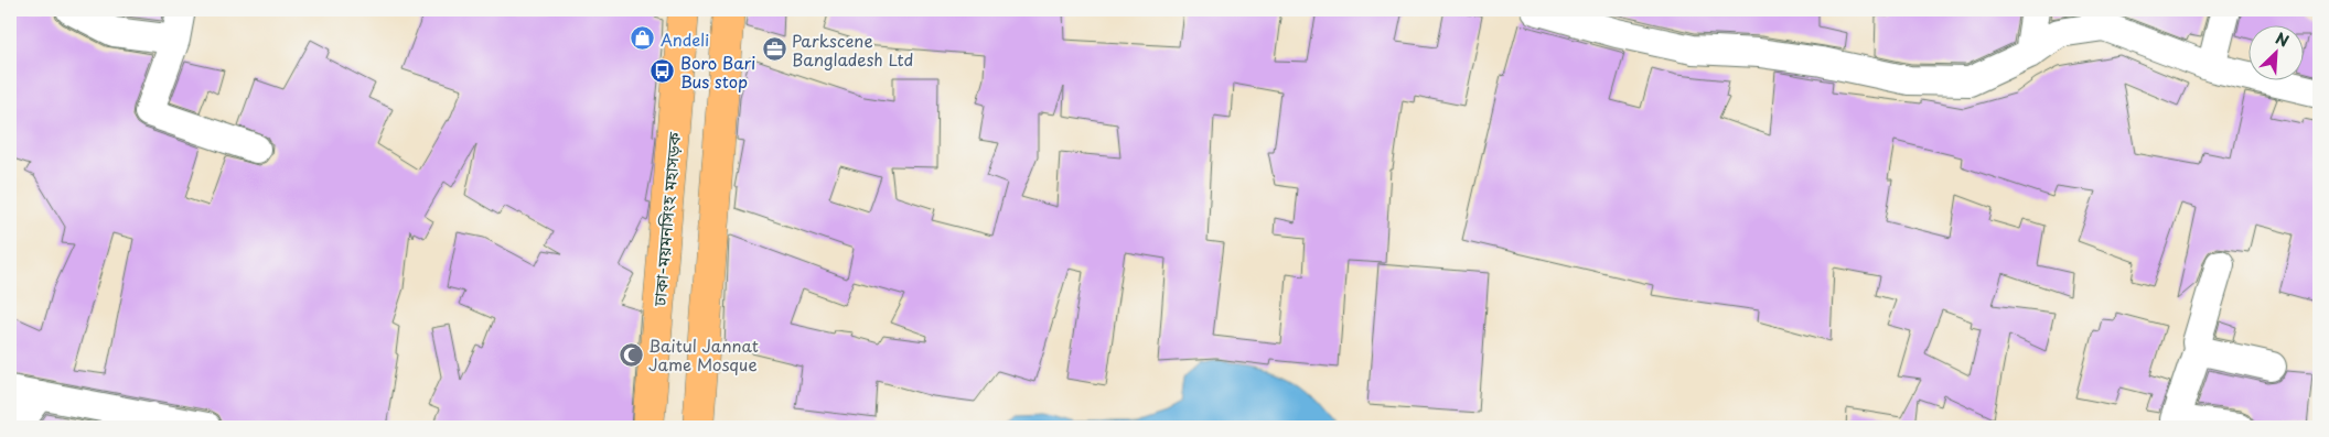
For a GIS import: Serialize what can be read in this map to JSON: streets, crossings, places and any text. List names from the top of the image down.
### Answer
{
  "streets": {
    "highway": ["ঢাকা-ময়মনসিংহ মহাসড়ক"]
  },
  "places": {
    "shop": ["Andeli"],
    "office": ["Parkscene Bangladesh Ltd"],
    "bus stop": ["Boro Bari Bus stop"],
    "mosque": ["Baitul Jannat Jame Mosque"]
  },
  "north": "top right"
}
